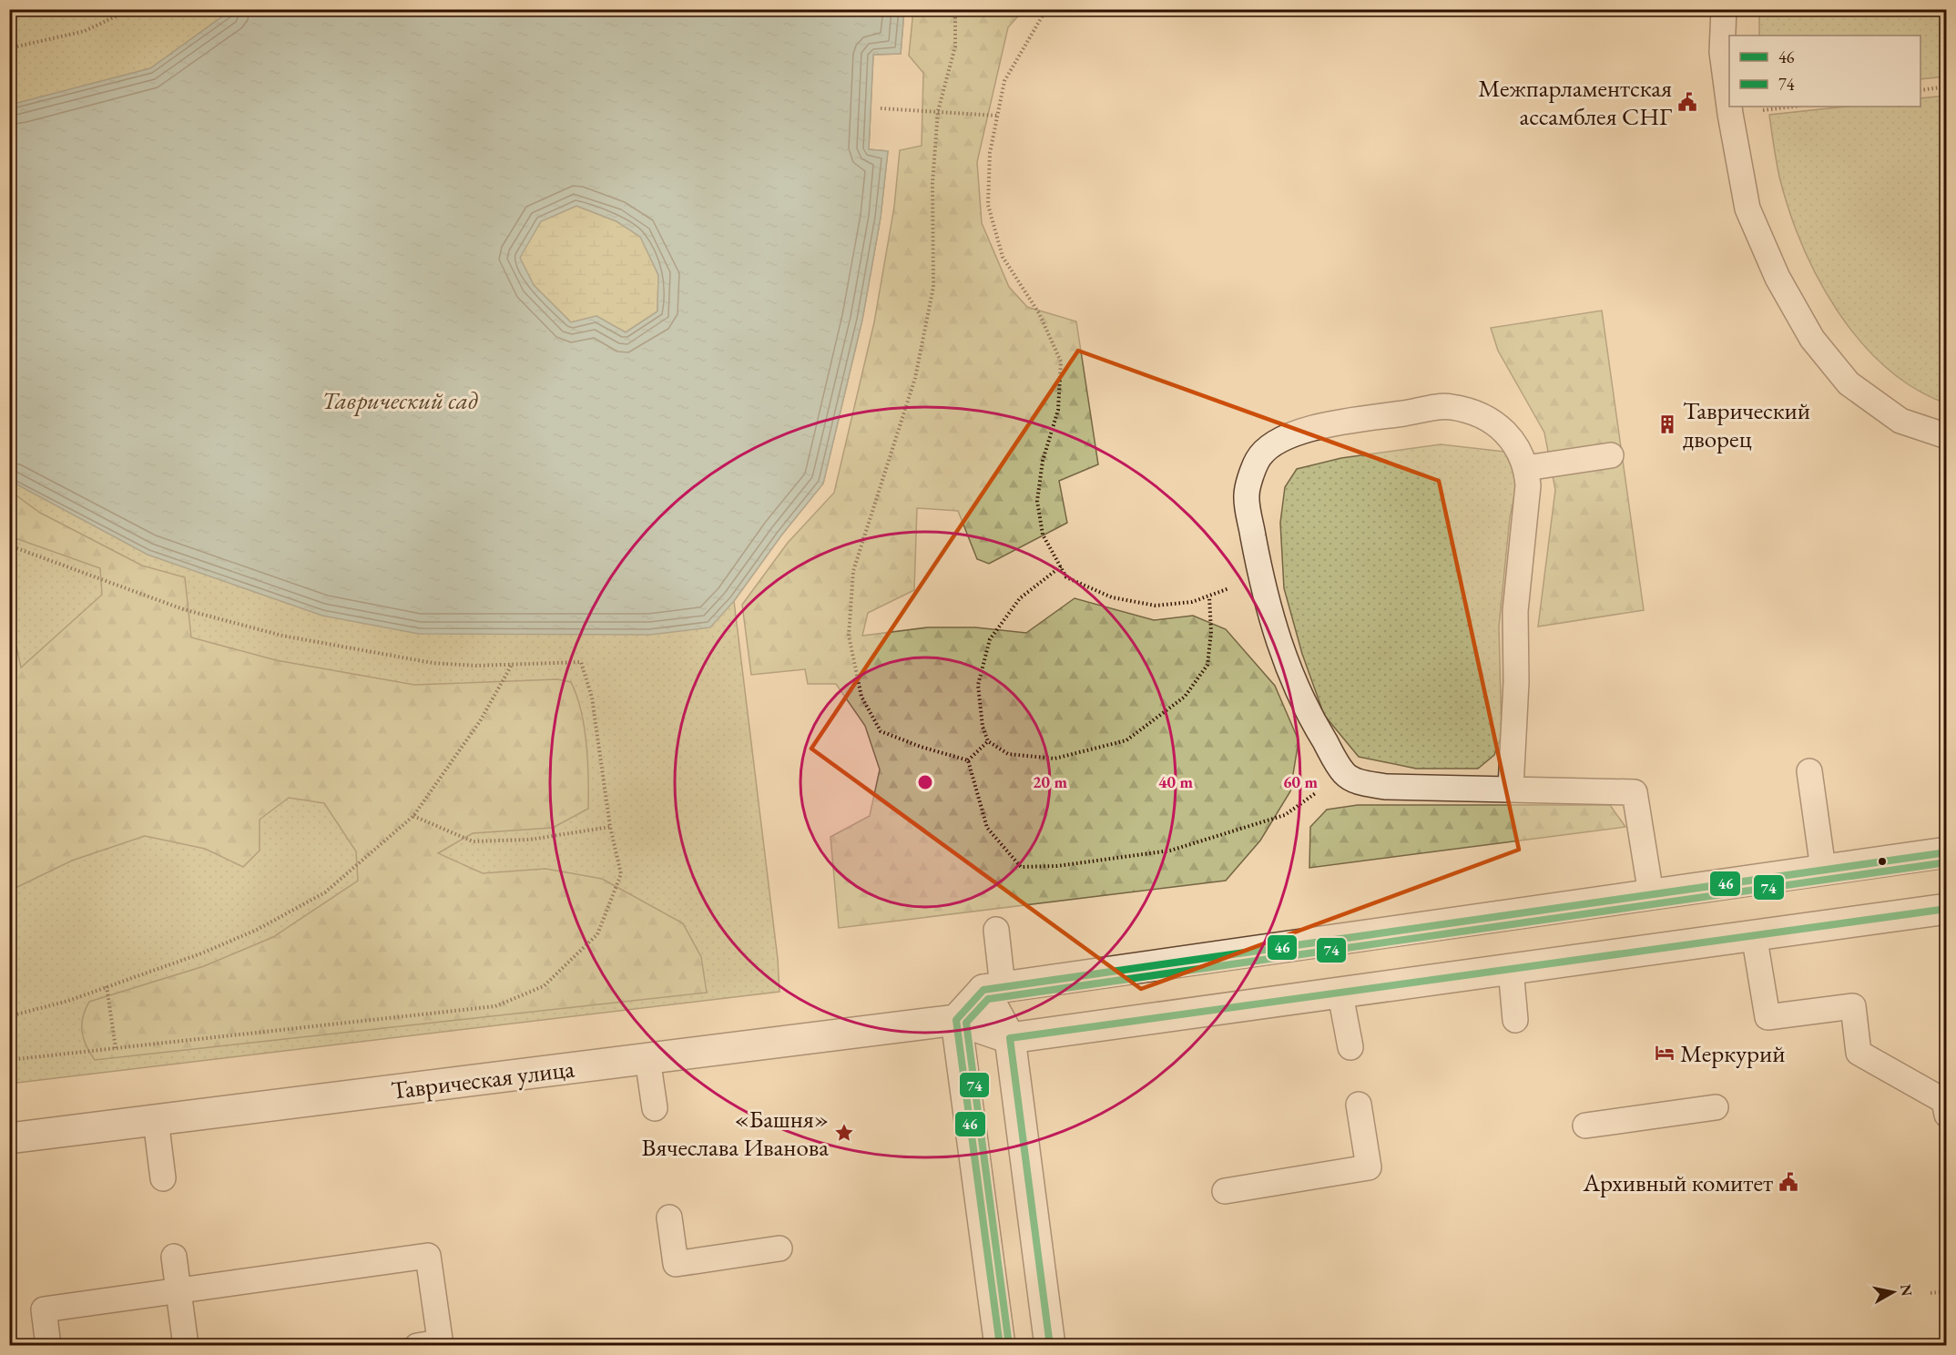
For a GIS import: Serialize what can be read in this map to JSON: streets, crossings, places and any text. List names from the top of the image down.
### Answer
{
  "streets": {
    "street": ["Таврическая улица"]
  },
  "parks": ["Таврический сад"],
  "places": {
    "public building": ["Межпарламентская ассамблея СНГ", "Архивный комитет"],
    "building": ["Таврический дворец"],
    "hotel": ["Меркурий"],
    "place": ["«Башня» Вячеслава Иванова"]
  },
  "lines": ["transit line 46", "transit line 74"],
  "legend": ["46", "74"],
  "north": "right",
  "rings": ["20 m", "40 m", "60 m"]
}
